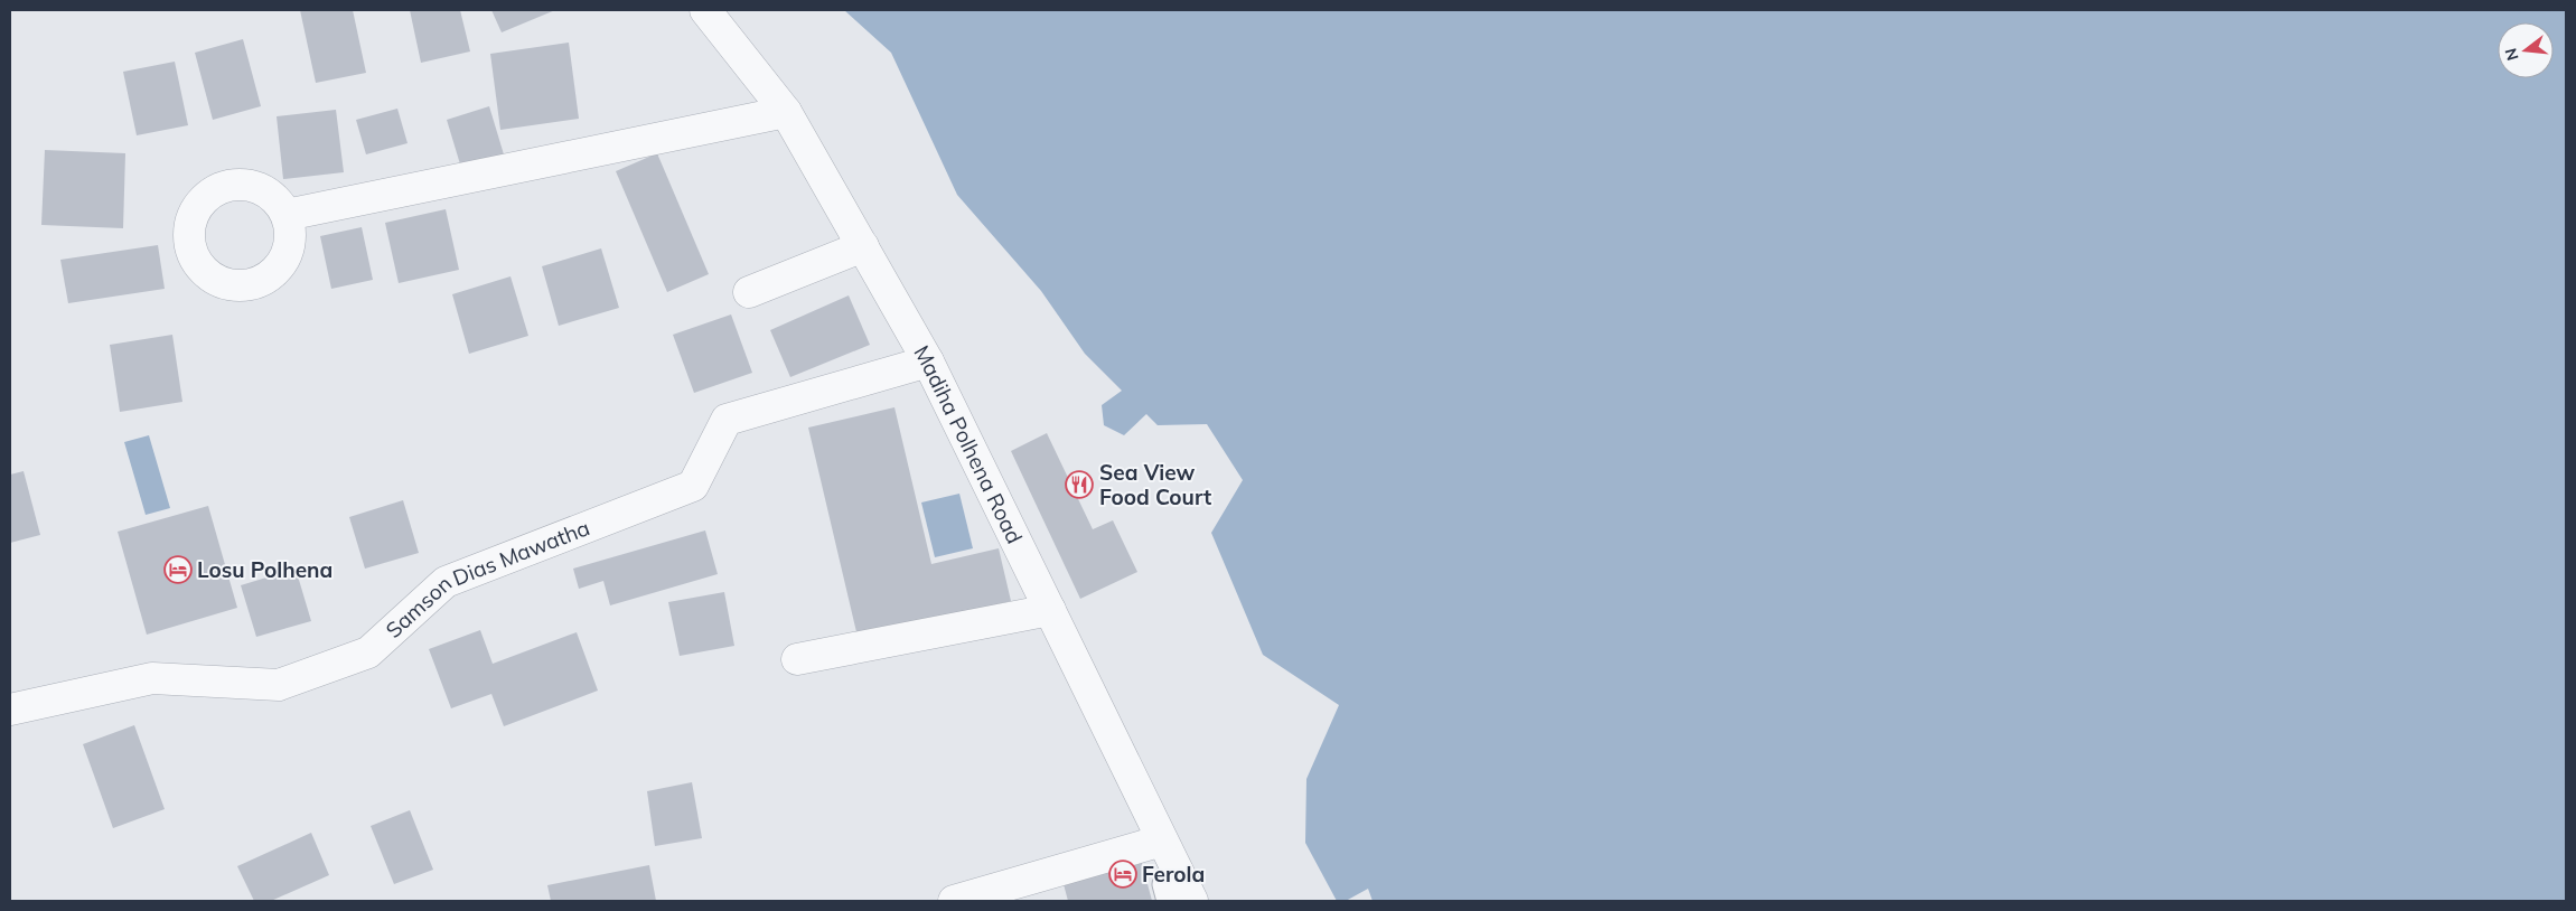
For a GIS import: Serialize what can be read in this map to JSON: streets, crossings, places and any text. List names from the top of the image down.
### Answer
{
  "streets": {
    "street": ["Madiha Polhena Road", "Samson Dias Mawatha"]
  },
  "crossings": [
    ["Madiha Polhena Road", "Samson Dias Mawatha"]
  ],
  "places": {
    "restaurant": ["Sea View Food Court"],
    "hotel": ["Losu Polhena", "Ferola"]
  },
  "north": "left"
}
